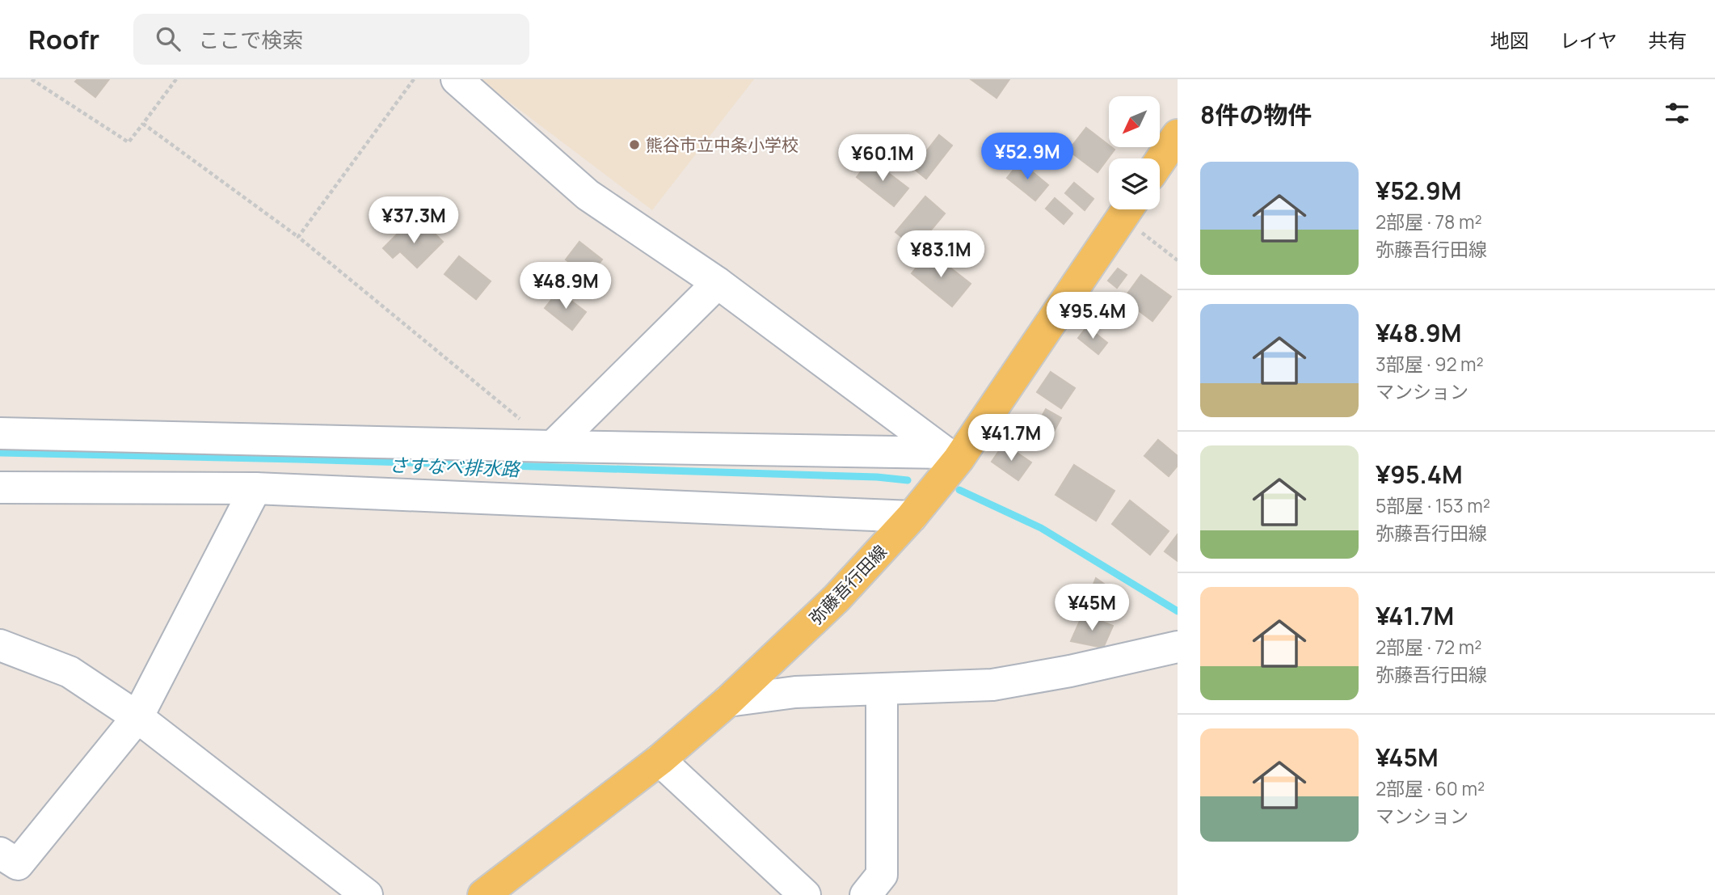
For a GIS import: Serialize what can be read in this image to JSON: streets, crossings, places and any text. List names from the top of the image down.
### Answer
{
  "streets": {
    "main road": ["弥藤吾行田線"]
  },
  "water": ["さすなべ排水路"],
  "places": ["熊谷市立中条小学校"],
  "north": "bottom left",
  "page": {
    "header": "Roofr",
    "search": "ここで検索",
    "nav": ["地図", "レイヤ", "共有"],
    "heading": "8件の物件",
    "price": [
      "¥52.9M",
      "¥60.1M",
      "¥37.3M",
      "¥83.1M",
      "¥48.9M",
      "¥95.4M",
      "¥41.7M",
      "¥45M"
    ],
    "list": [
      {
        "name": "¥52.9M",
        "note": "2部屋 · 78 m² · 弥藤吾行田線"
      },
      {
        "name": "¥48.9M",
        "note": "3部屋 · 92 m² · マンション"
      },
      {
        "name": "¥95.4M",
        "note": "5部屋 · 153 m² · 弥藤吾行田線"
      },
      {
        "name": "¥41.7M",
        "note": "2部屋 · 72 m² · 弥藤吾行田線"
      },
      {
        "name": "¥45M",
        "note": "2部屋 · 60 m² · マンション"
      }
    ]
  }
}
